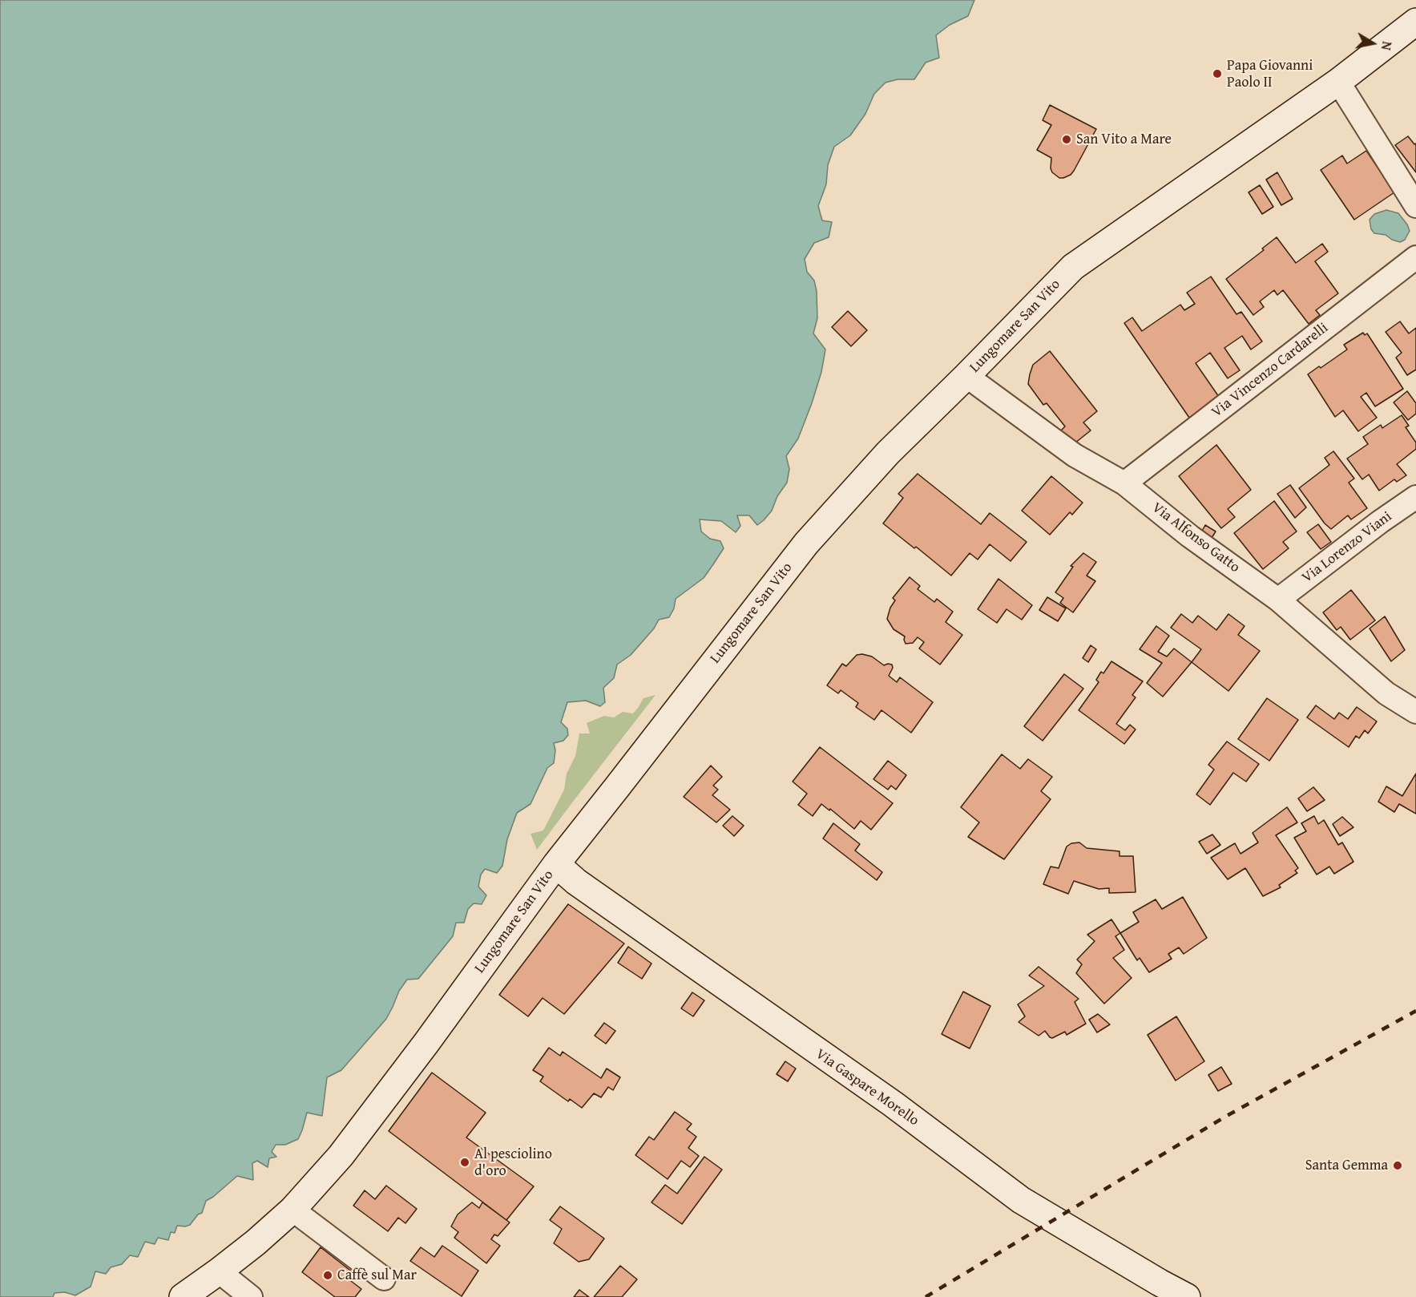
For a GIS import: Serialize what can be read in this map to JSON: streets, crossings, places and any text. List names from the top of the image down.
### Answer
{
  "streets": {
    "main road": ["Lungomare San Vito", "Via Gaspare Morello"],
    "street": ["Via Vincenzo Cardarelli", "Via Alfonso Gatto", "Via Lorenzo Viani"]
  },
  "crossings": [
    ["Lungomare San Vito", "Via Alfonso Gatto"],
    ["Lungomare San Vito", "Via Gaspare Morello"],
    ["Via Vincenzo Cardarelli", "Via Alfonso Gatto"],
    ["Via Alfonso Gatto", "Via Lorenzo Viani"]
  ],
  "places": [
    "Papa Giovanni Paolo II",
    "San Vito a Mare",
    "Al pesciolino d'oro",
    "Santa Gemma",
    "Caffè sul Mar"
  ],
  "north": "right"
}
